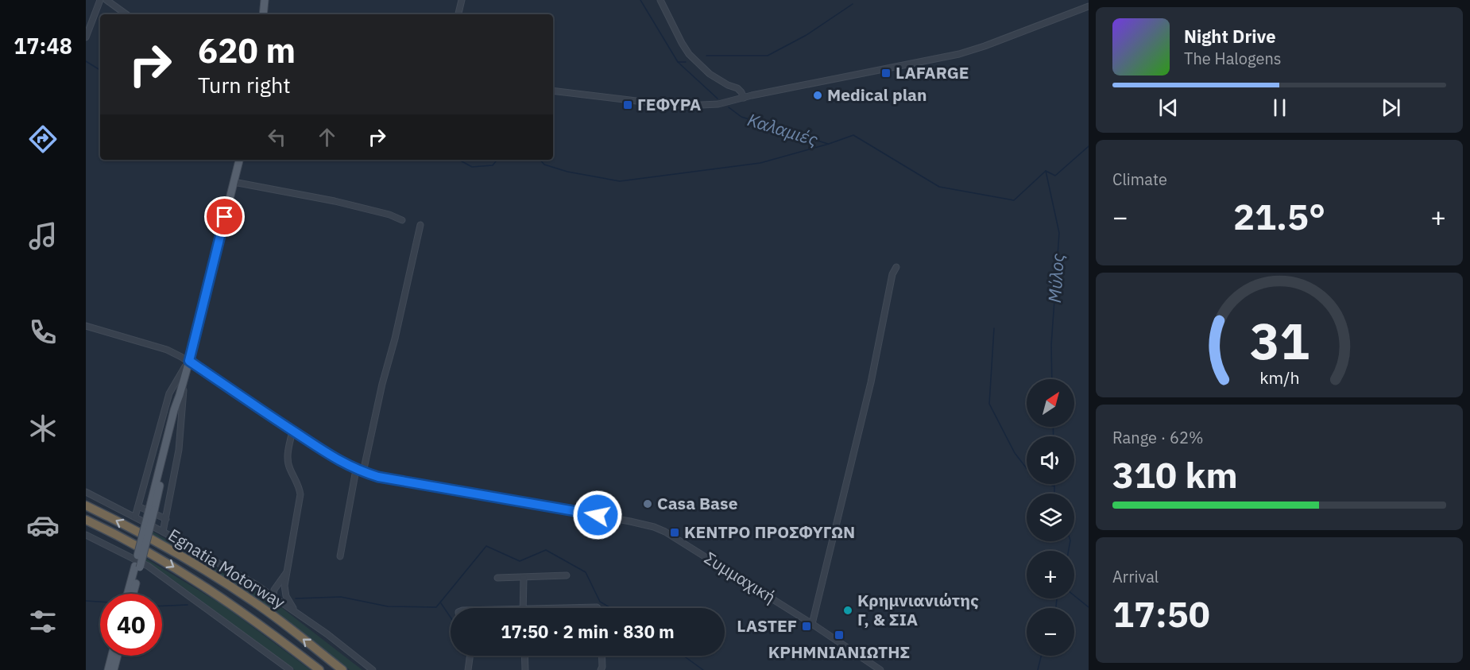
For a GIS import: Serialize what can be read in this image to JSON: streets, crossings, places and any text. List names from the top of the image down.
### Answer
{
  "streets": {
    "highway": ["Egnatia Motorway"],
    "street": ["Συμμαχική"]
  },
  "water": ["Καλαμιές", "Μύλος"],
  "places": {
    "transit": [
      "LAFARGE",
      "ΓΕΦΥΡΑ",
      "ΚΕΝΤΡΟ ΠΡΟΣΦΥΓΩΝ",
      "LASTEF",
      "ΚΡΗΜΝΙΑΝΙΩΤΗΣ"
    ],
    "other": ["Medical plan", "Casa Base", "Κρημνιανιώτης Γ, & ΣΙΑ"]
  },
  "north": "top right",
  "page": {
    "tabs": "17:48",
    "turn": ["620 m", "Turn right"],
    "song": ["Night Drive", "The Halogens"],
    "tile": [
      "Climate",
      ["Range · 62%", "310 km"],
      ["Arrival", "17:50"]
    ],
    "heat": ["−", "21.5°", "+"],
    "map_buttons": ["+", "−"],
    "limit": "40",
    "trip": "17:50 · 2 min · 830 m",
    "gauge": ["31", "km/h"]
  }
}
